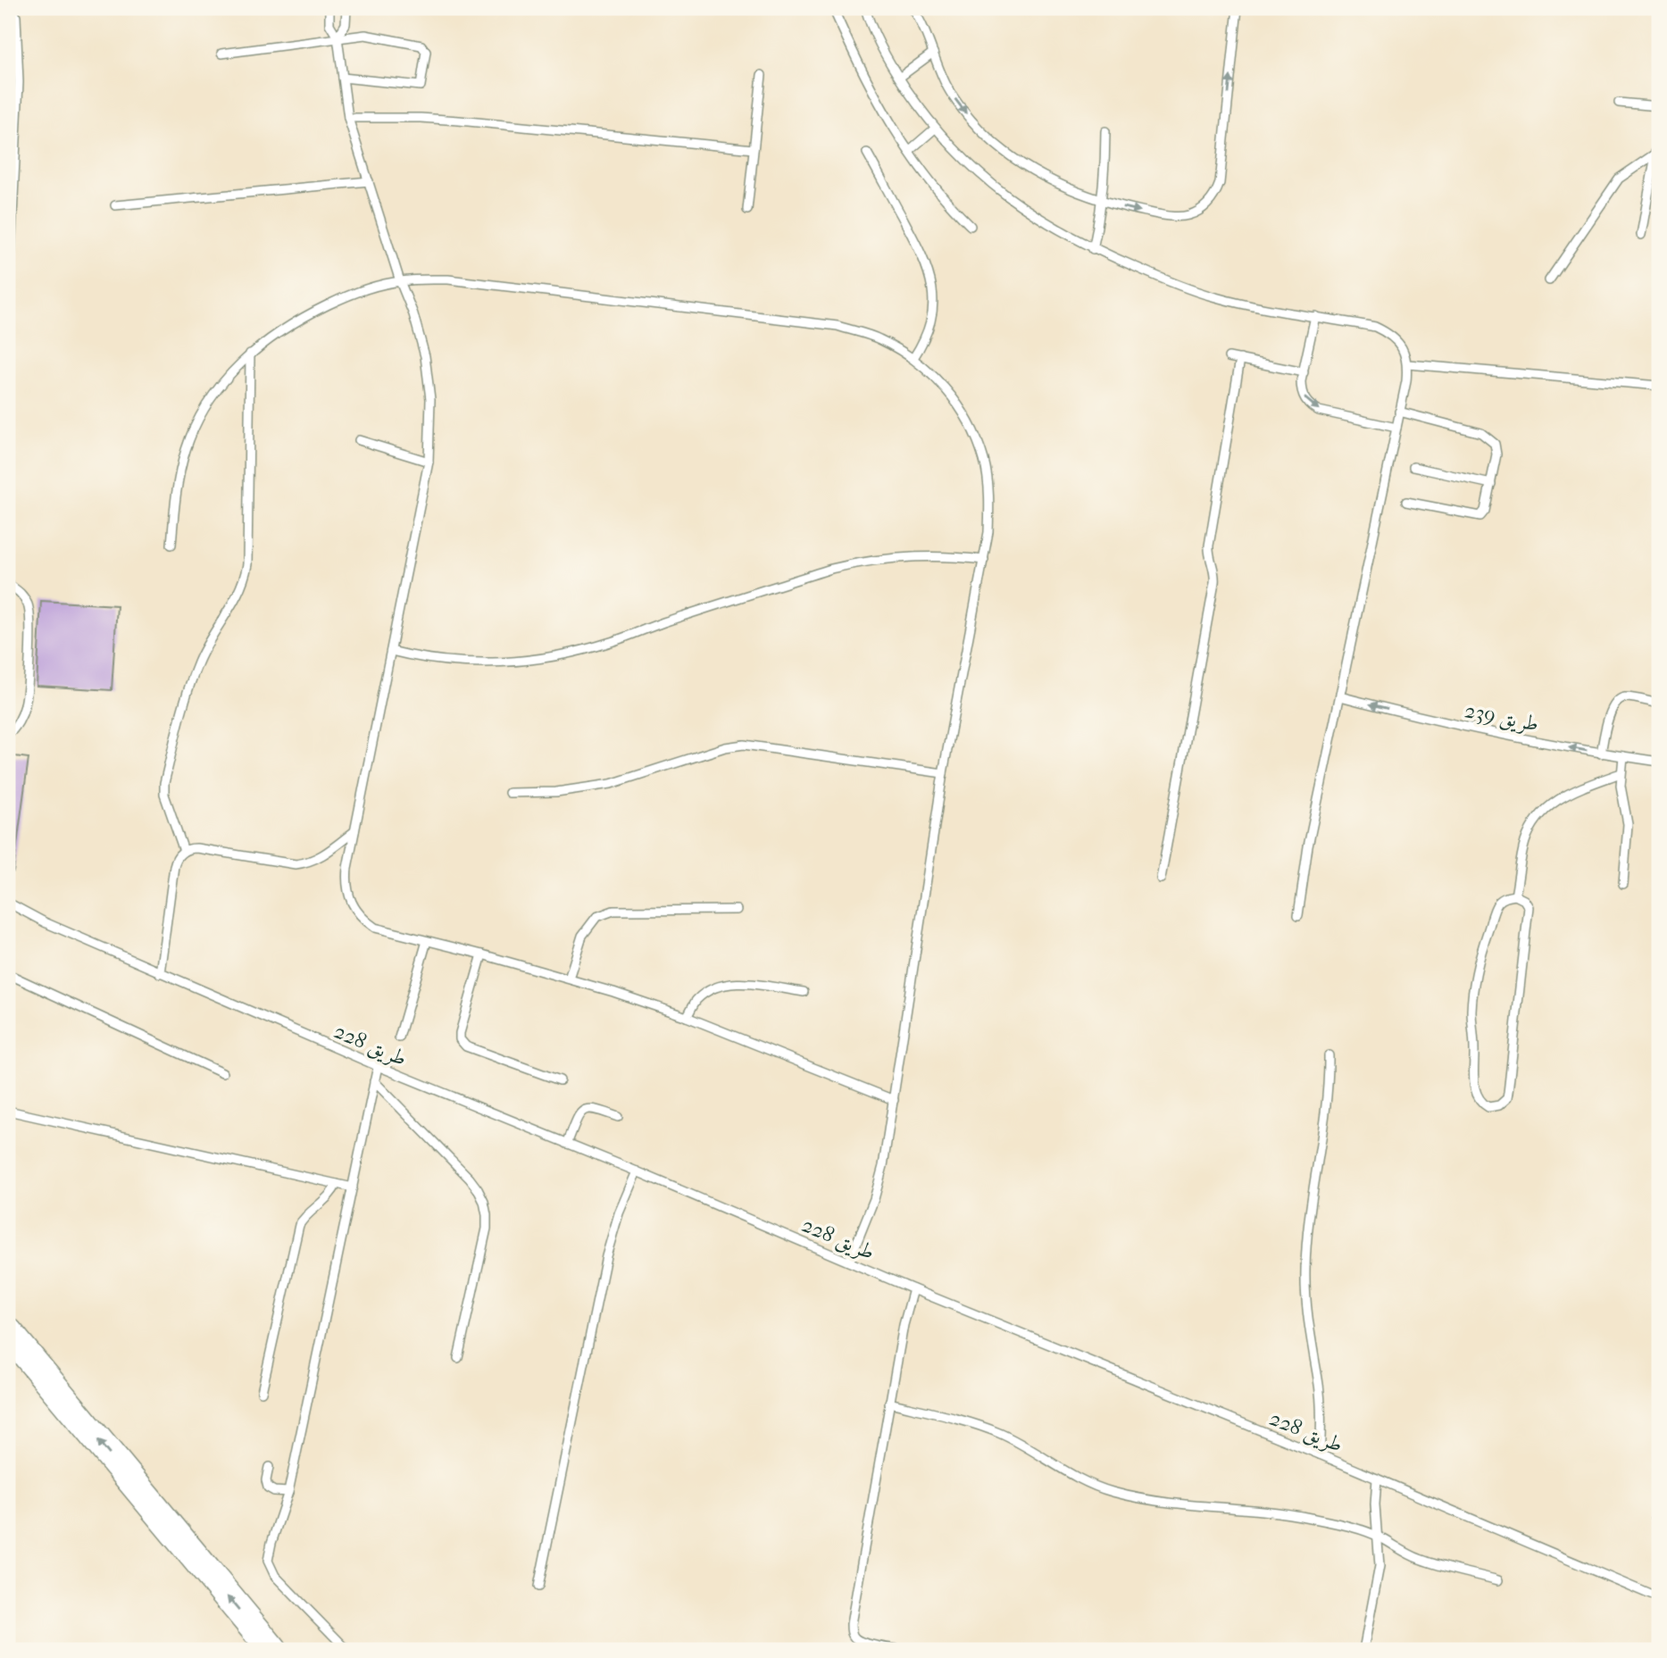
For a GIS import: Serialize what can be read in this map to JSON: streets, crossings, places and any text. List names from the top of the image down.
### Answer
{
  "streets": {
    "lane": ["طريق 239", "طريق 228"]
  },
  "one_way": ["طريق 239"]
}
